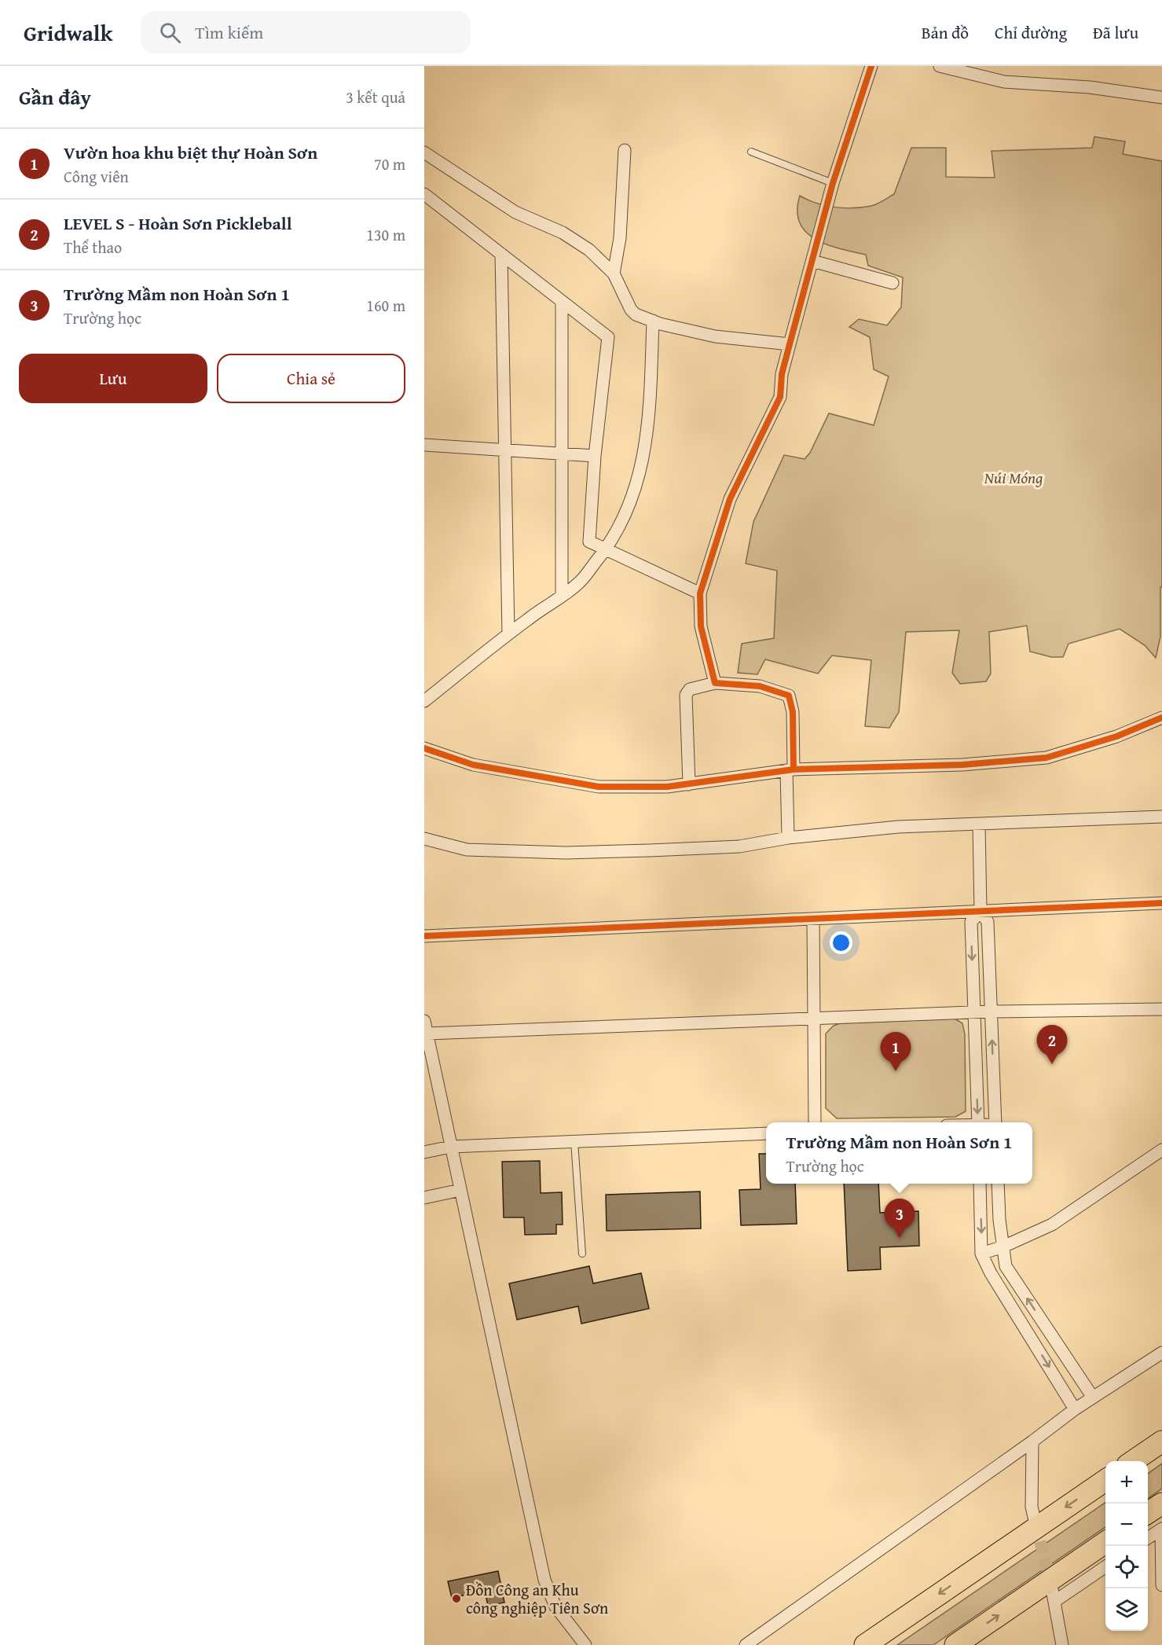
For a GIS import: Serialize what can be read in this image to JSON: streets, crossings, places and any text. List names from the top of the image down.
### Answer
{
  "parks": ["Núi Móng"],
  "places": ["Đồn Công an Khu công nghiệp Tiên Sơn"],
  "page": {
    "header": "Gridwalk",
    "search": "Tìm kiếm",
    "nav": ["Bản đồ", "Chỉ đường", "Đã lưu"],
    "heading": ["Gần đây", "3 kết quả"],
    "list": [
      {
        "mark": "1",
        "name": "Vườn hoa khu biệt thự Hoàn Sơn",
        "note": "Công viên",
        "value": "70 m"
      },
      {
        "mark": "2",
        "name": "LEVEL S - Hoàn Sơn Pickleball",
        "note": "Thể thao",
        "value": "130 m"
      },
      {
        "mark": "3",
        "name": "Trường Mầm non Hoàn Sơn 1",
        "note": "Trường học",
        "value": "160 m"
      }
    ],
    "buttons": ["Lưu", "Chia sẻ"],
    "pins": ["2", "1", "3"],
    "popup": ["Trường Mầm non Hoàn Sơn 1", "Trường học"],
    "map_buttons": ["+", "−"]
  }
}
